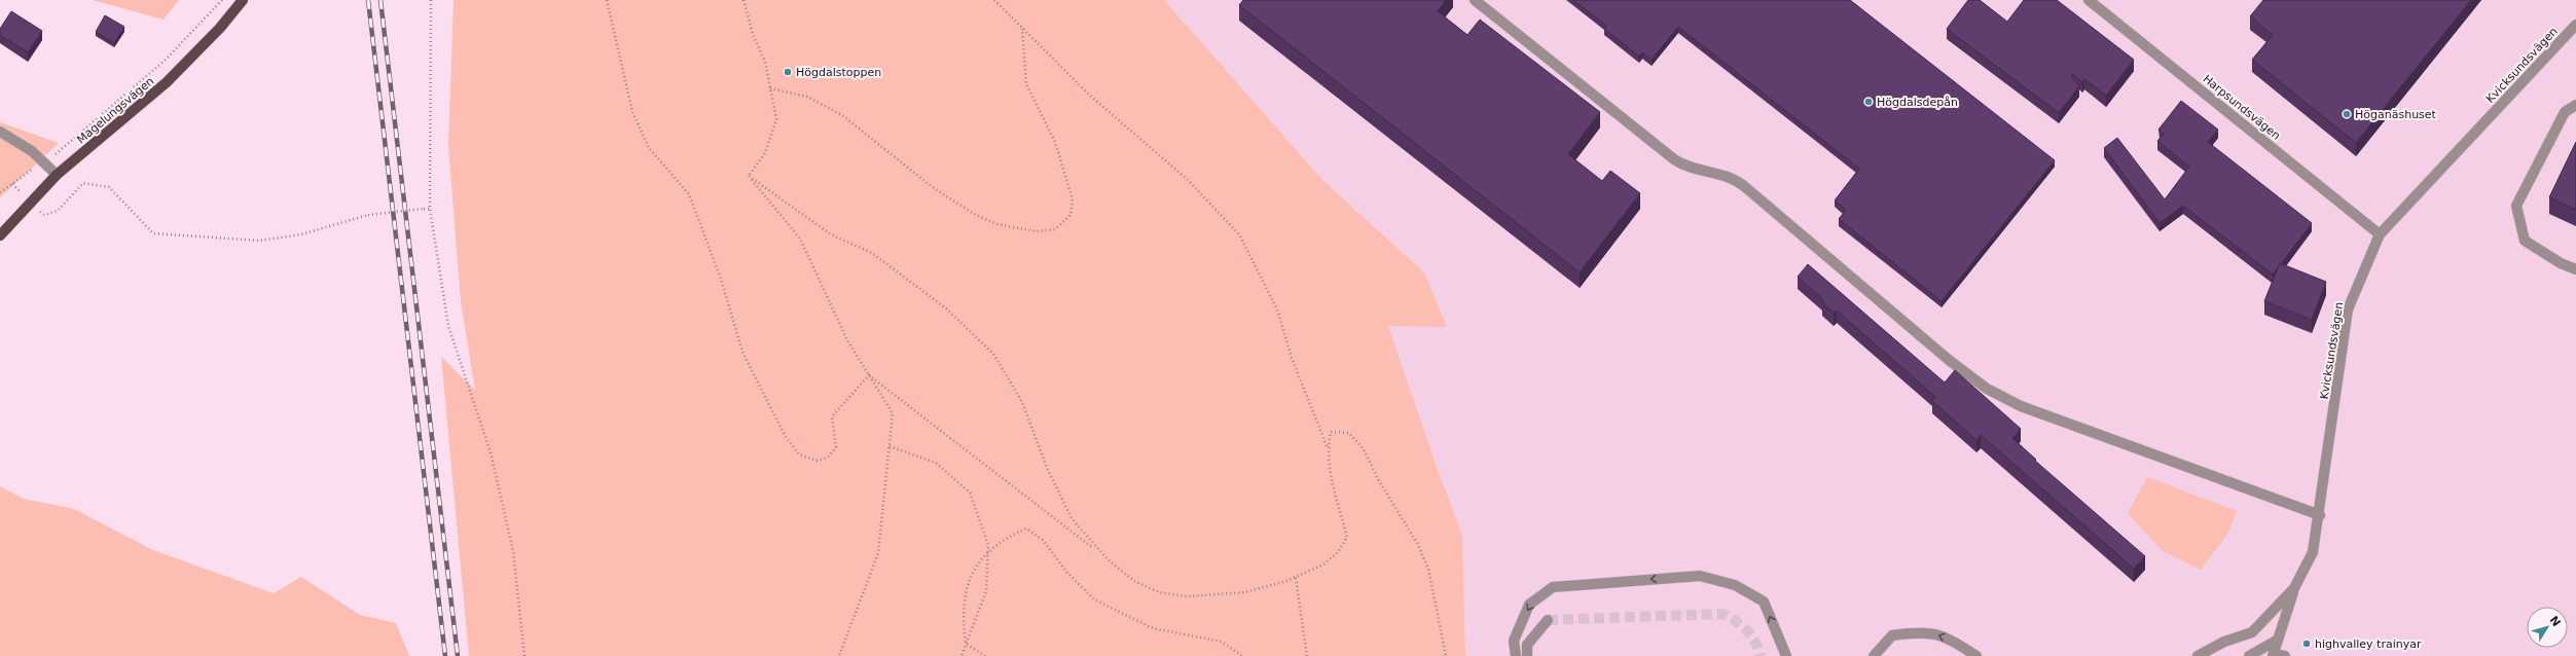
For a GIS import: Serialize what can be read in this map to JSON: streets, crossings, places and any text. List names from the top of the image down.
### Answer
{
  "streets": {
    "main road": ["Magelungsvägen"],
    "street": ["Kvicksundsvägen", "Harpsundsvägen"]
  },
  "crossings": [
    ["Kvicksundsvägen", "Harpsundsvägen"]
  ],
  "places": [
    "Högdalstoppen",
    "Högdalsdepån",
    "Höganäshuset",
    "highvalley trainyar"
  ],
  "north": "top right"
}
